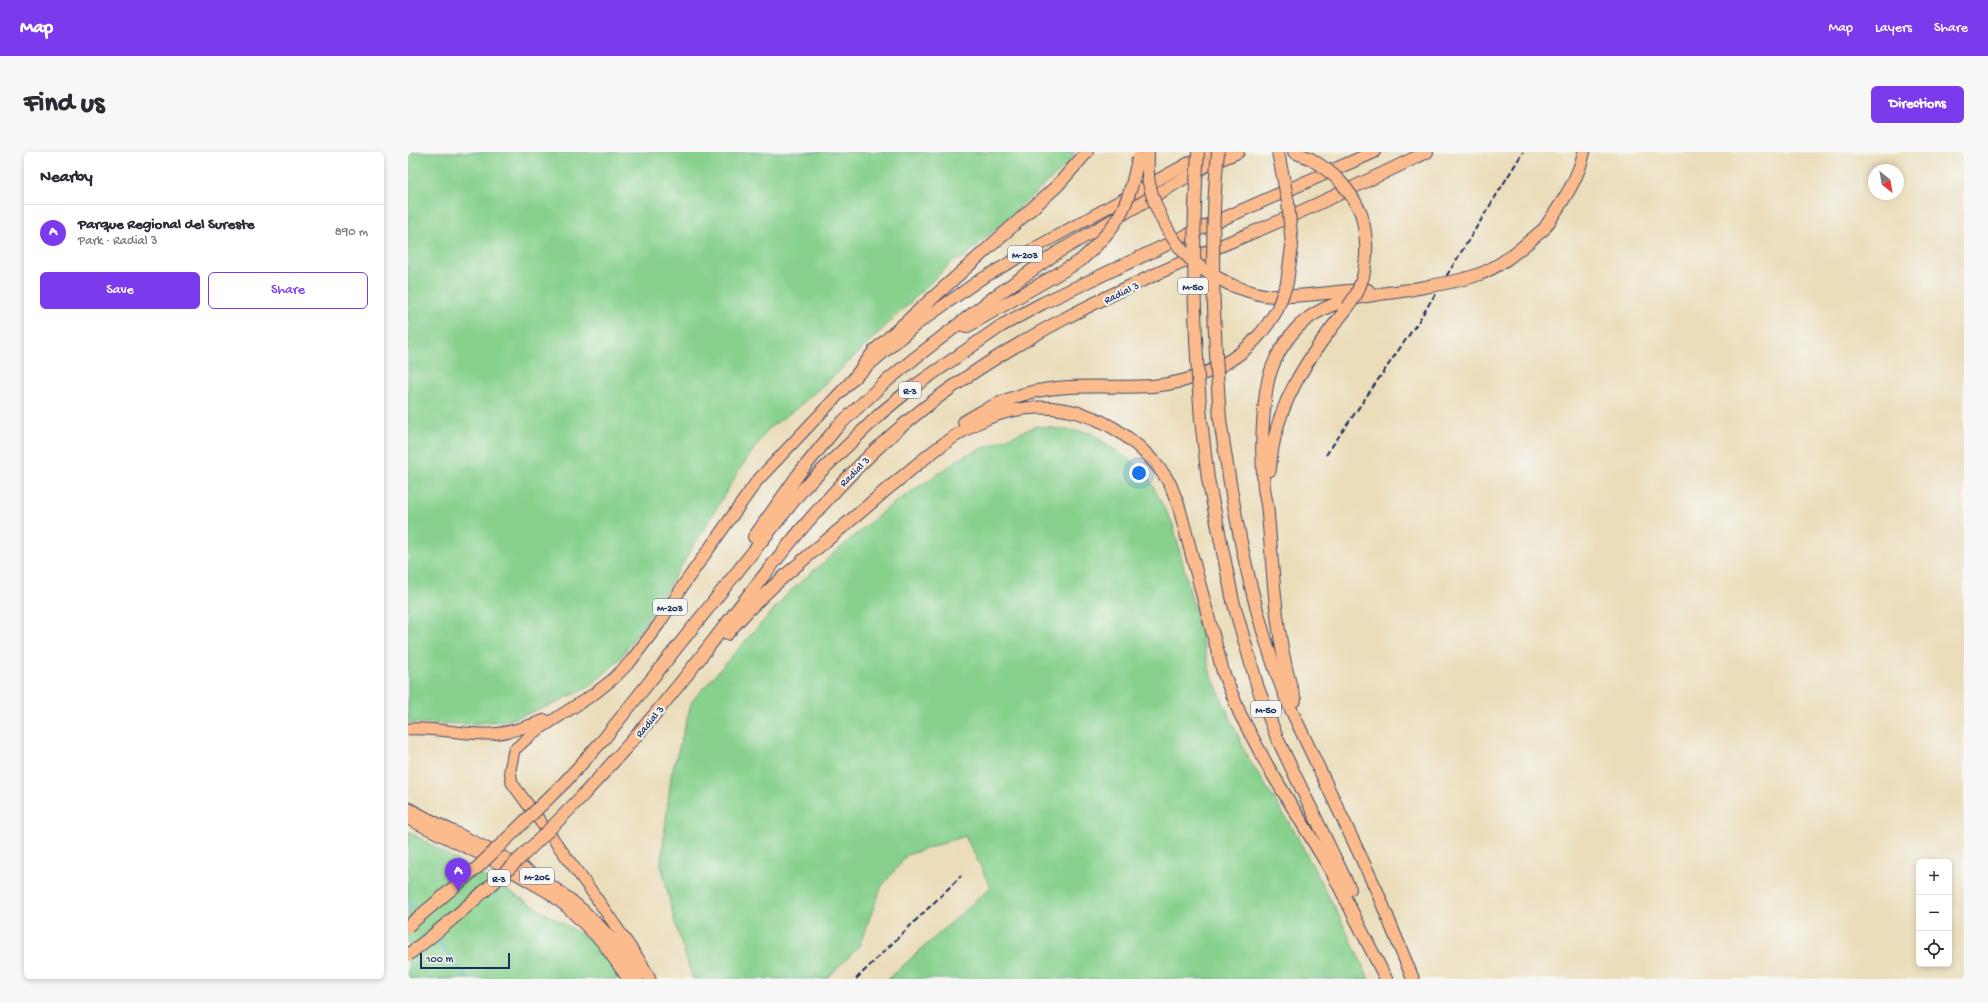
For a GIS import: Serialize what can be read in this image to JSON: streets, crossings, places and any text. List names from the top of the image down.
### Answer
{
  "streets": {
    "highway": ["M-50", "Radial 3", "R-3"],
    "main road": ["M-203", "M-206"]
  },
  "scale_bar": "100 m",
  "north": "bottom right",
  "page": {
    "header": "Map",
    "nav": ["Map", "Layers", "Share"],
    "buttons": [
      "Directions",
      ["Save", "Share"]
    ],
    "title": "Find us",
    "heading": "Nearby",
    "list": [
      {
        "mark": "A",
        "name": "Parque Regional del Sureste",
        "note": "Park · Radial 3",
        "value": "890 m"
      }
    ],
    "pins": "A",
    "map_buttons": ["+", "−"],
    "scale": "100 m"
  }
}
